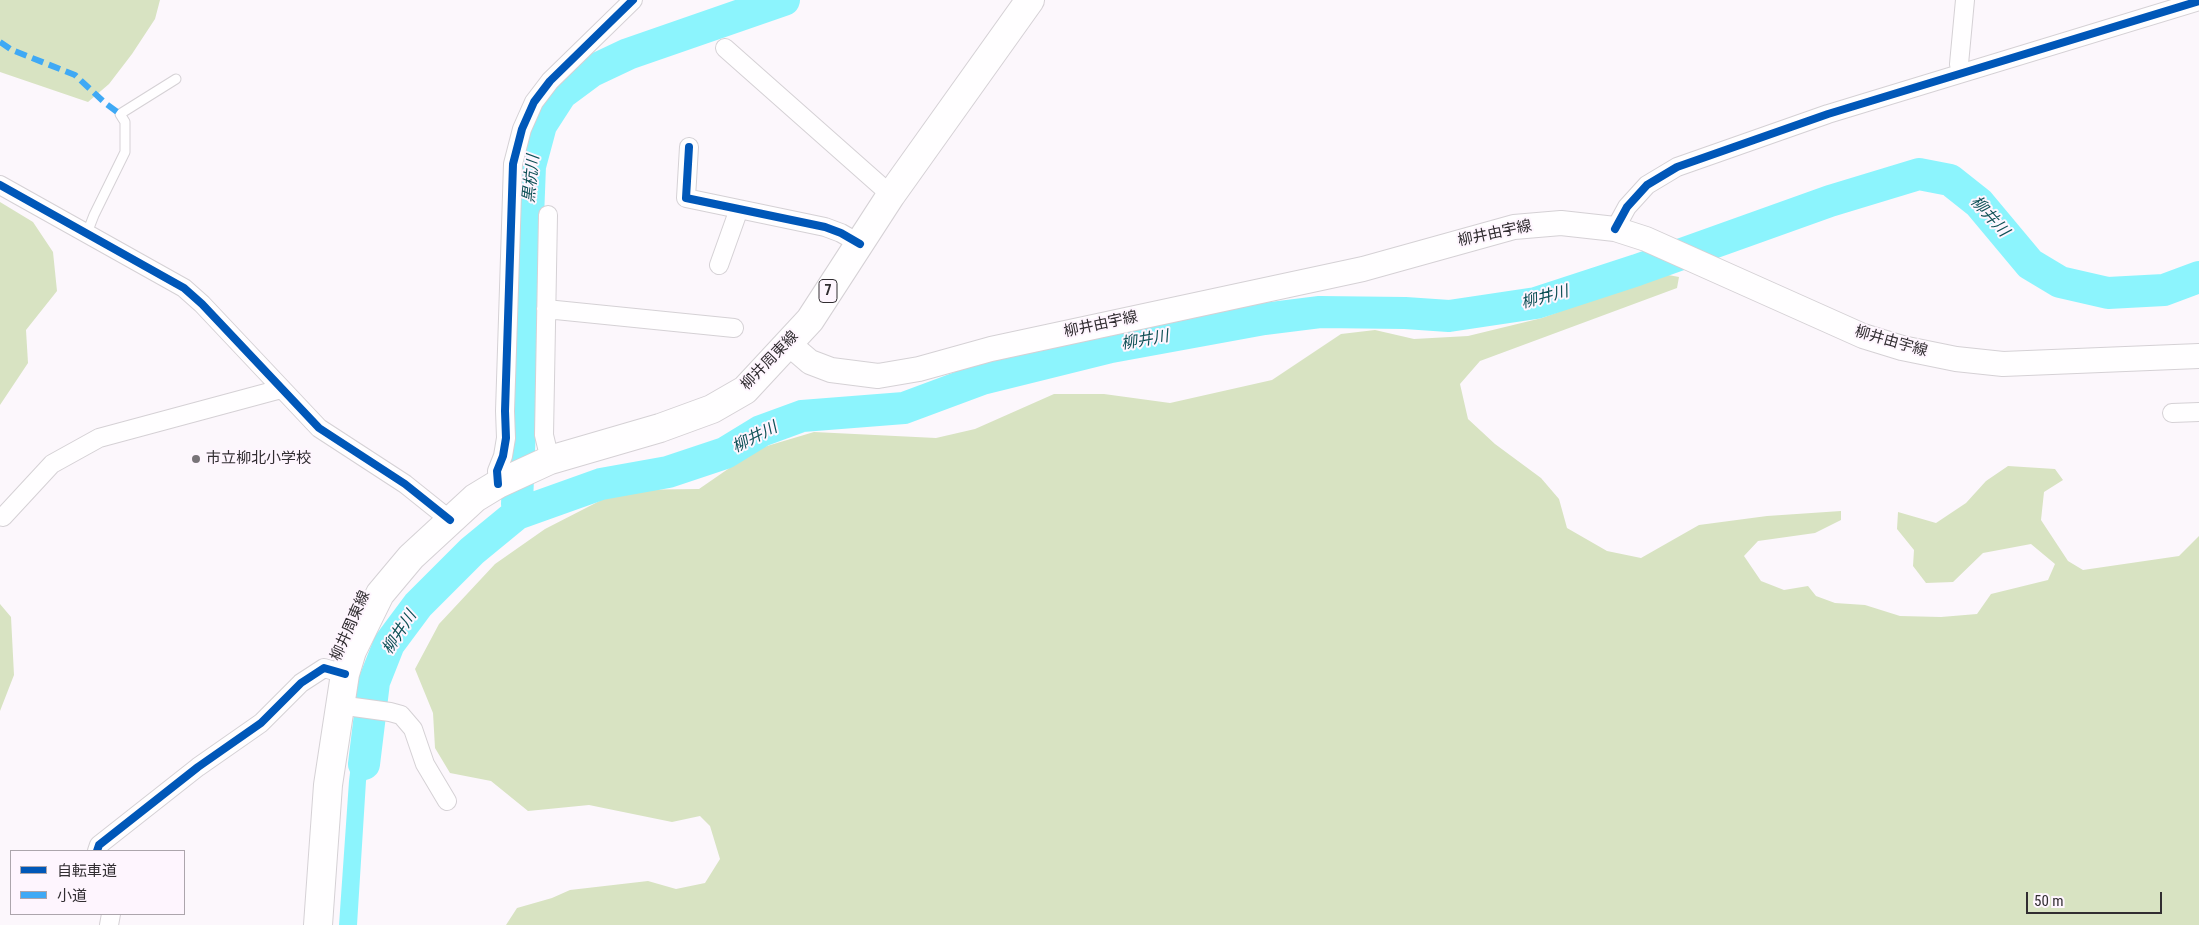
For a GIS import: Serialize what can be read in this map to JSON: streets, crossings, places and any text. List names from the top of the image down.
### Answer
{
  "streets": {
    "main road": ["柳井由宇線", "7", "柳井周東線"]
  },
  "crossings": [
    ["柳井由宇線", "柳井周東線"]
  ],
  "water": ["黒杭川", "柳井川"],
  "places": ["市立柳北小学校"],
  "legend": ["自転車道", "小道"],
  "scale_bar": "50 m"
}
